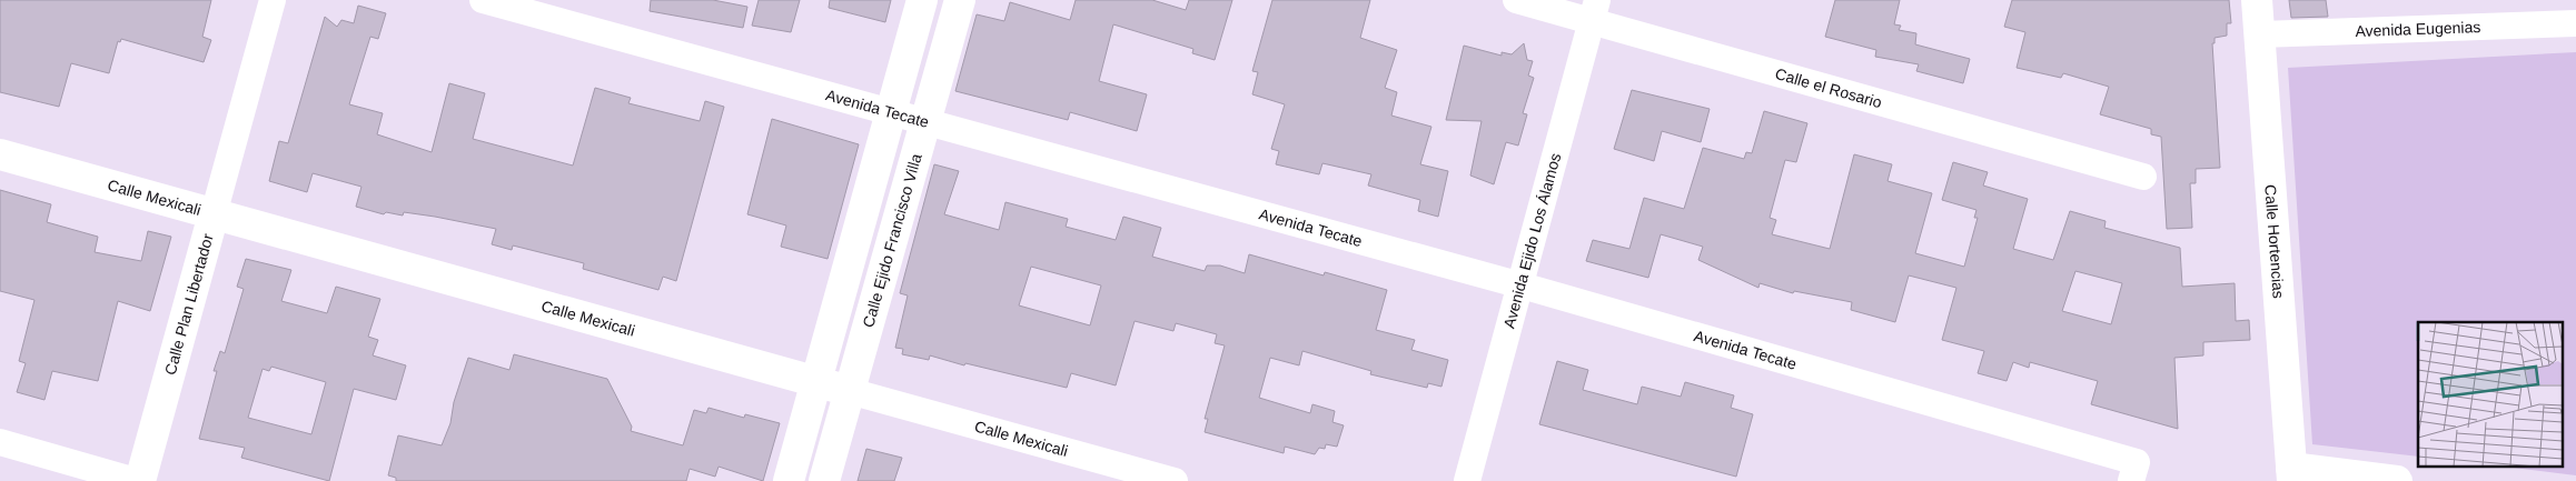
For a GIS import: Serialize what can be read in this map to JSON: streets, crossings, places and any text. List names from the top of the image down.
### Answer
{
  "streets": {
    "street": [
      "Avenida Eugenias",
      "Calle el Rosario",
      "Avenida Tecate",
      "Calle Mexicali",
      "Calle Hortencias",
      "Calle Ejido Francisco Villa",
      "Avenida Ejido Los Álamos",
      "Calle Plan Libertador"
    ]
  },
  "crossings": [
    ["Avenida Eugenias", "Calle Hortencias"],
    ["Calle el Rosario", "Avenida Ejido Los Álamos"],
    ["Avenida Tecate", "Calle Ejido Francisco Villa"],
    ["Avenida Tecate", "Avenida Ejido Los Álamos"],
    ["Calle Mexicali", "Calle Ejido Francisco Villa"],
    ["Calle Mexicali", "Calle Plan Libertador"]
  ]
}
